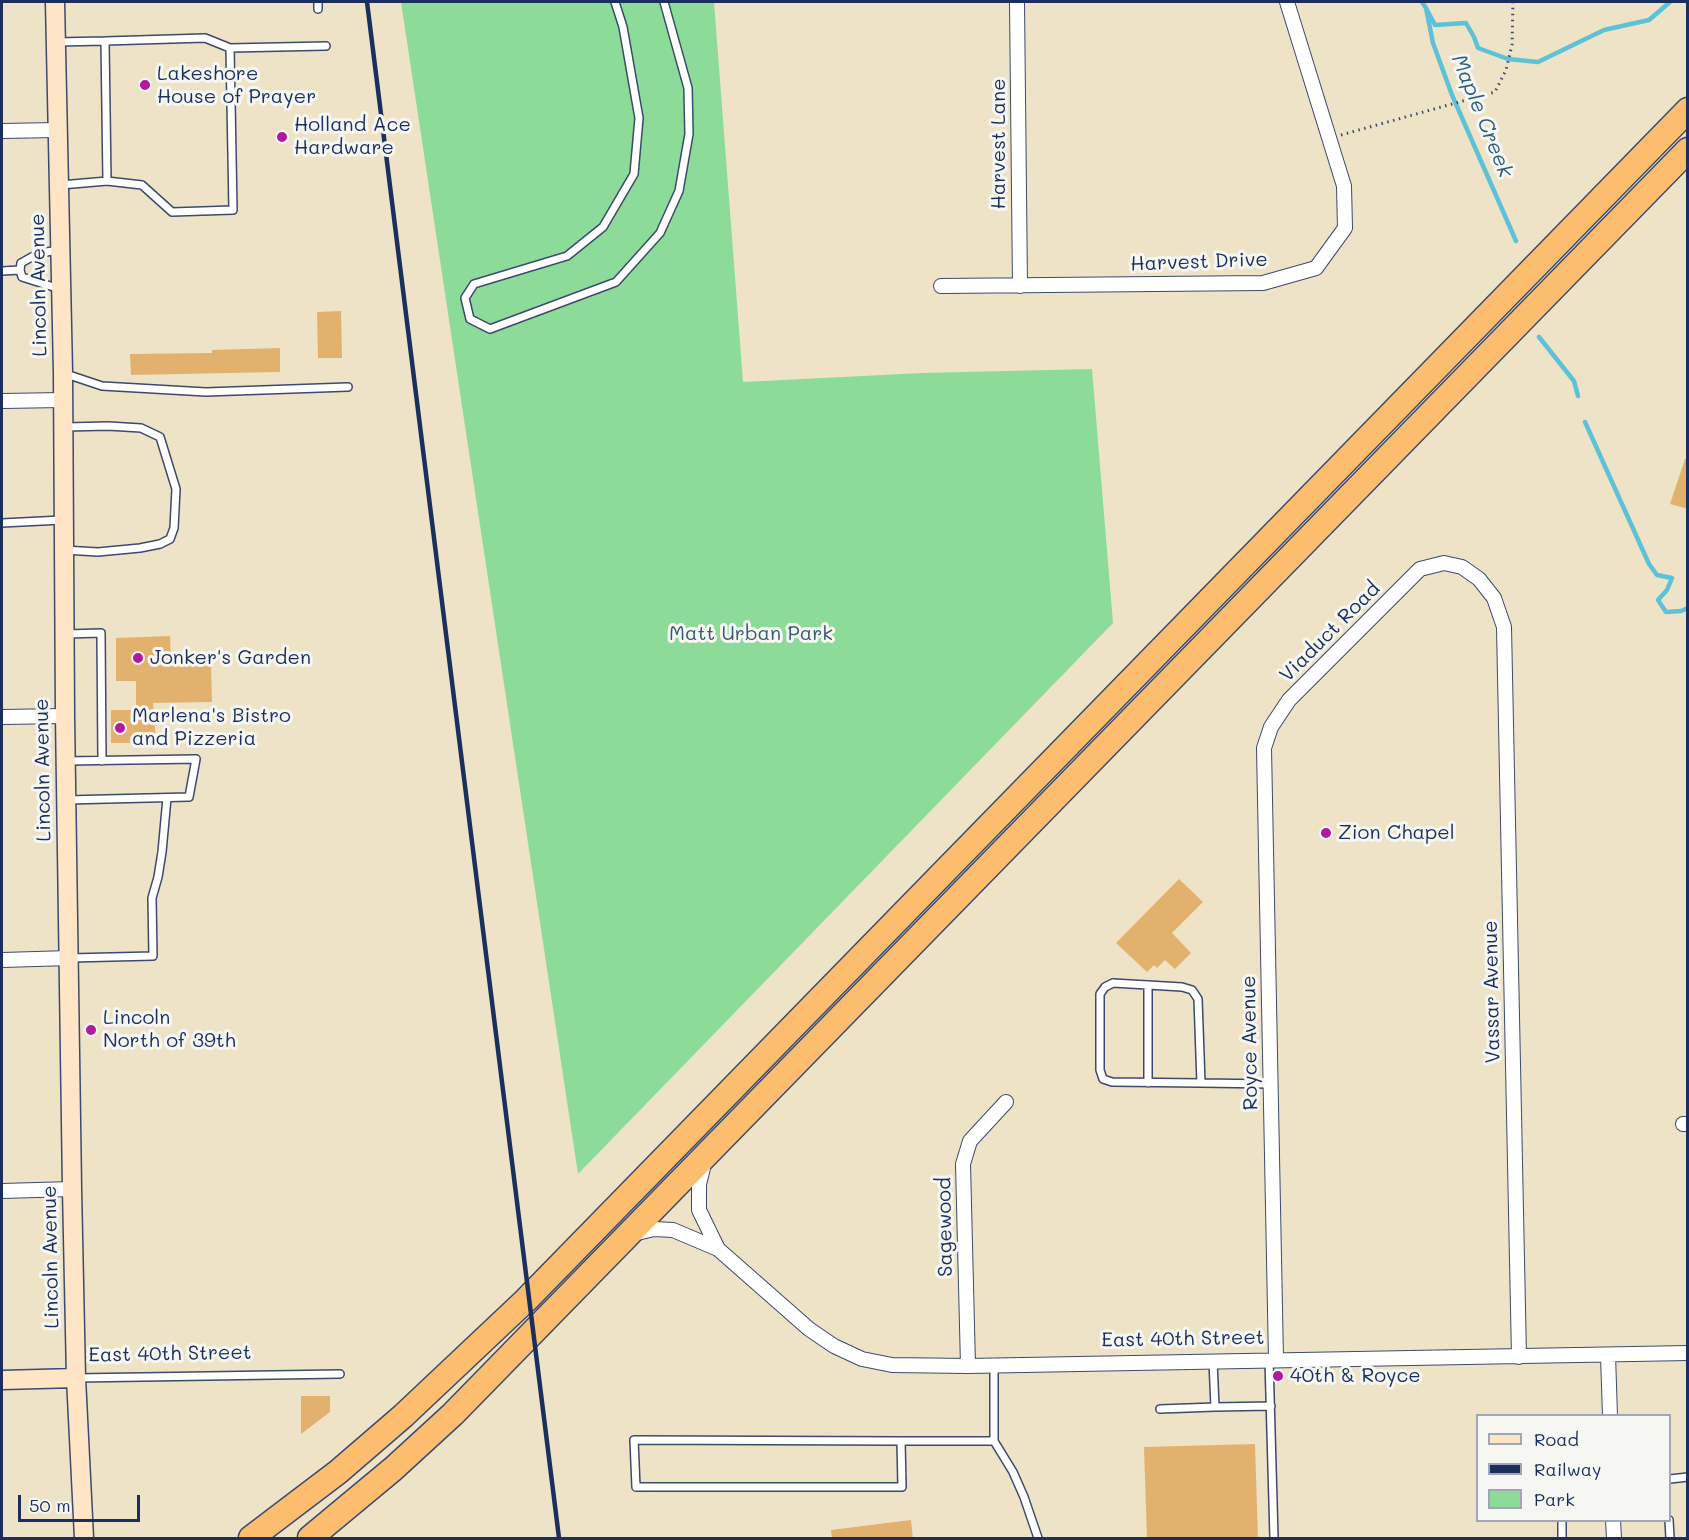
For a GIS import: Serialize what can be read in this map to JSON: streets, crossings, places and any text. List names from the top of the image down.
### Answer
{
  "streets": {
    "main road": ["Lincoln Avenue", "East 40th Street"],
    "street": [
      "Harvest Lane",
      "Harvest Drive",
      "Viaduct Road",
      "Vassar Avenue",
      "Royce Avenue",
      "Sagewood"
    ]
  },
  "crossings": [
    ["Harvest Lane", "Harvest Drive"],
    ["Lincoln Avenue", "East 40th Street"],
    ["Viaduct Road", "Vassar Avenue"],
    ["Viaduct Road", "Royce Avenue"],
    ["Vassar Avenue", "East 40th Street"],
    ["Royce Avenue", "East 40th Street"],
    ["Sagewood", "East 40th Street"]
  ],
  "water": ["Maple Creek"],
  "parks": ["Matt Urban Park"],
  "places": [
    "Lakeshore House of Prayer",
    "Holland Ace Hardware",
    "Jonker's Garden",
    "Marlena's Bistro and Pizzeria",
    "Zion Chapel",
    "Lincoln North of 39th",
    "40th & Royce"
  ],
  "legend": ["Road", "Railway", "Park"],
  "scale_bar": "50 m"
}
